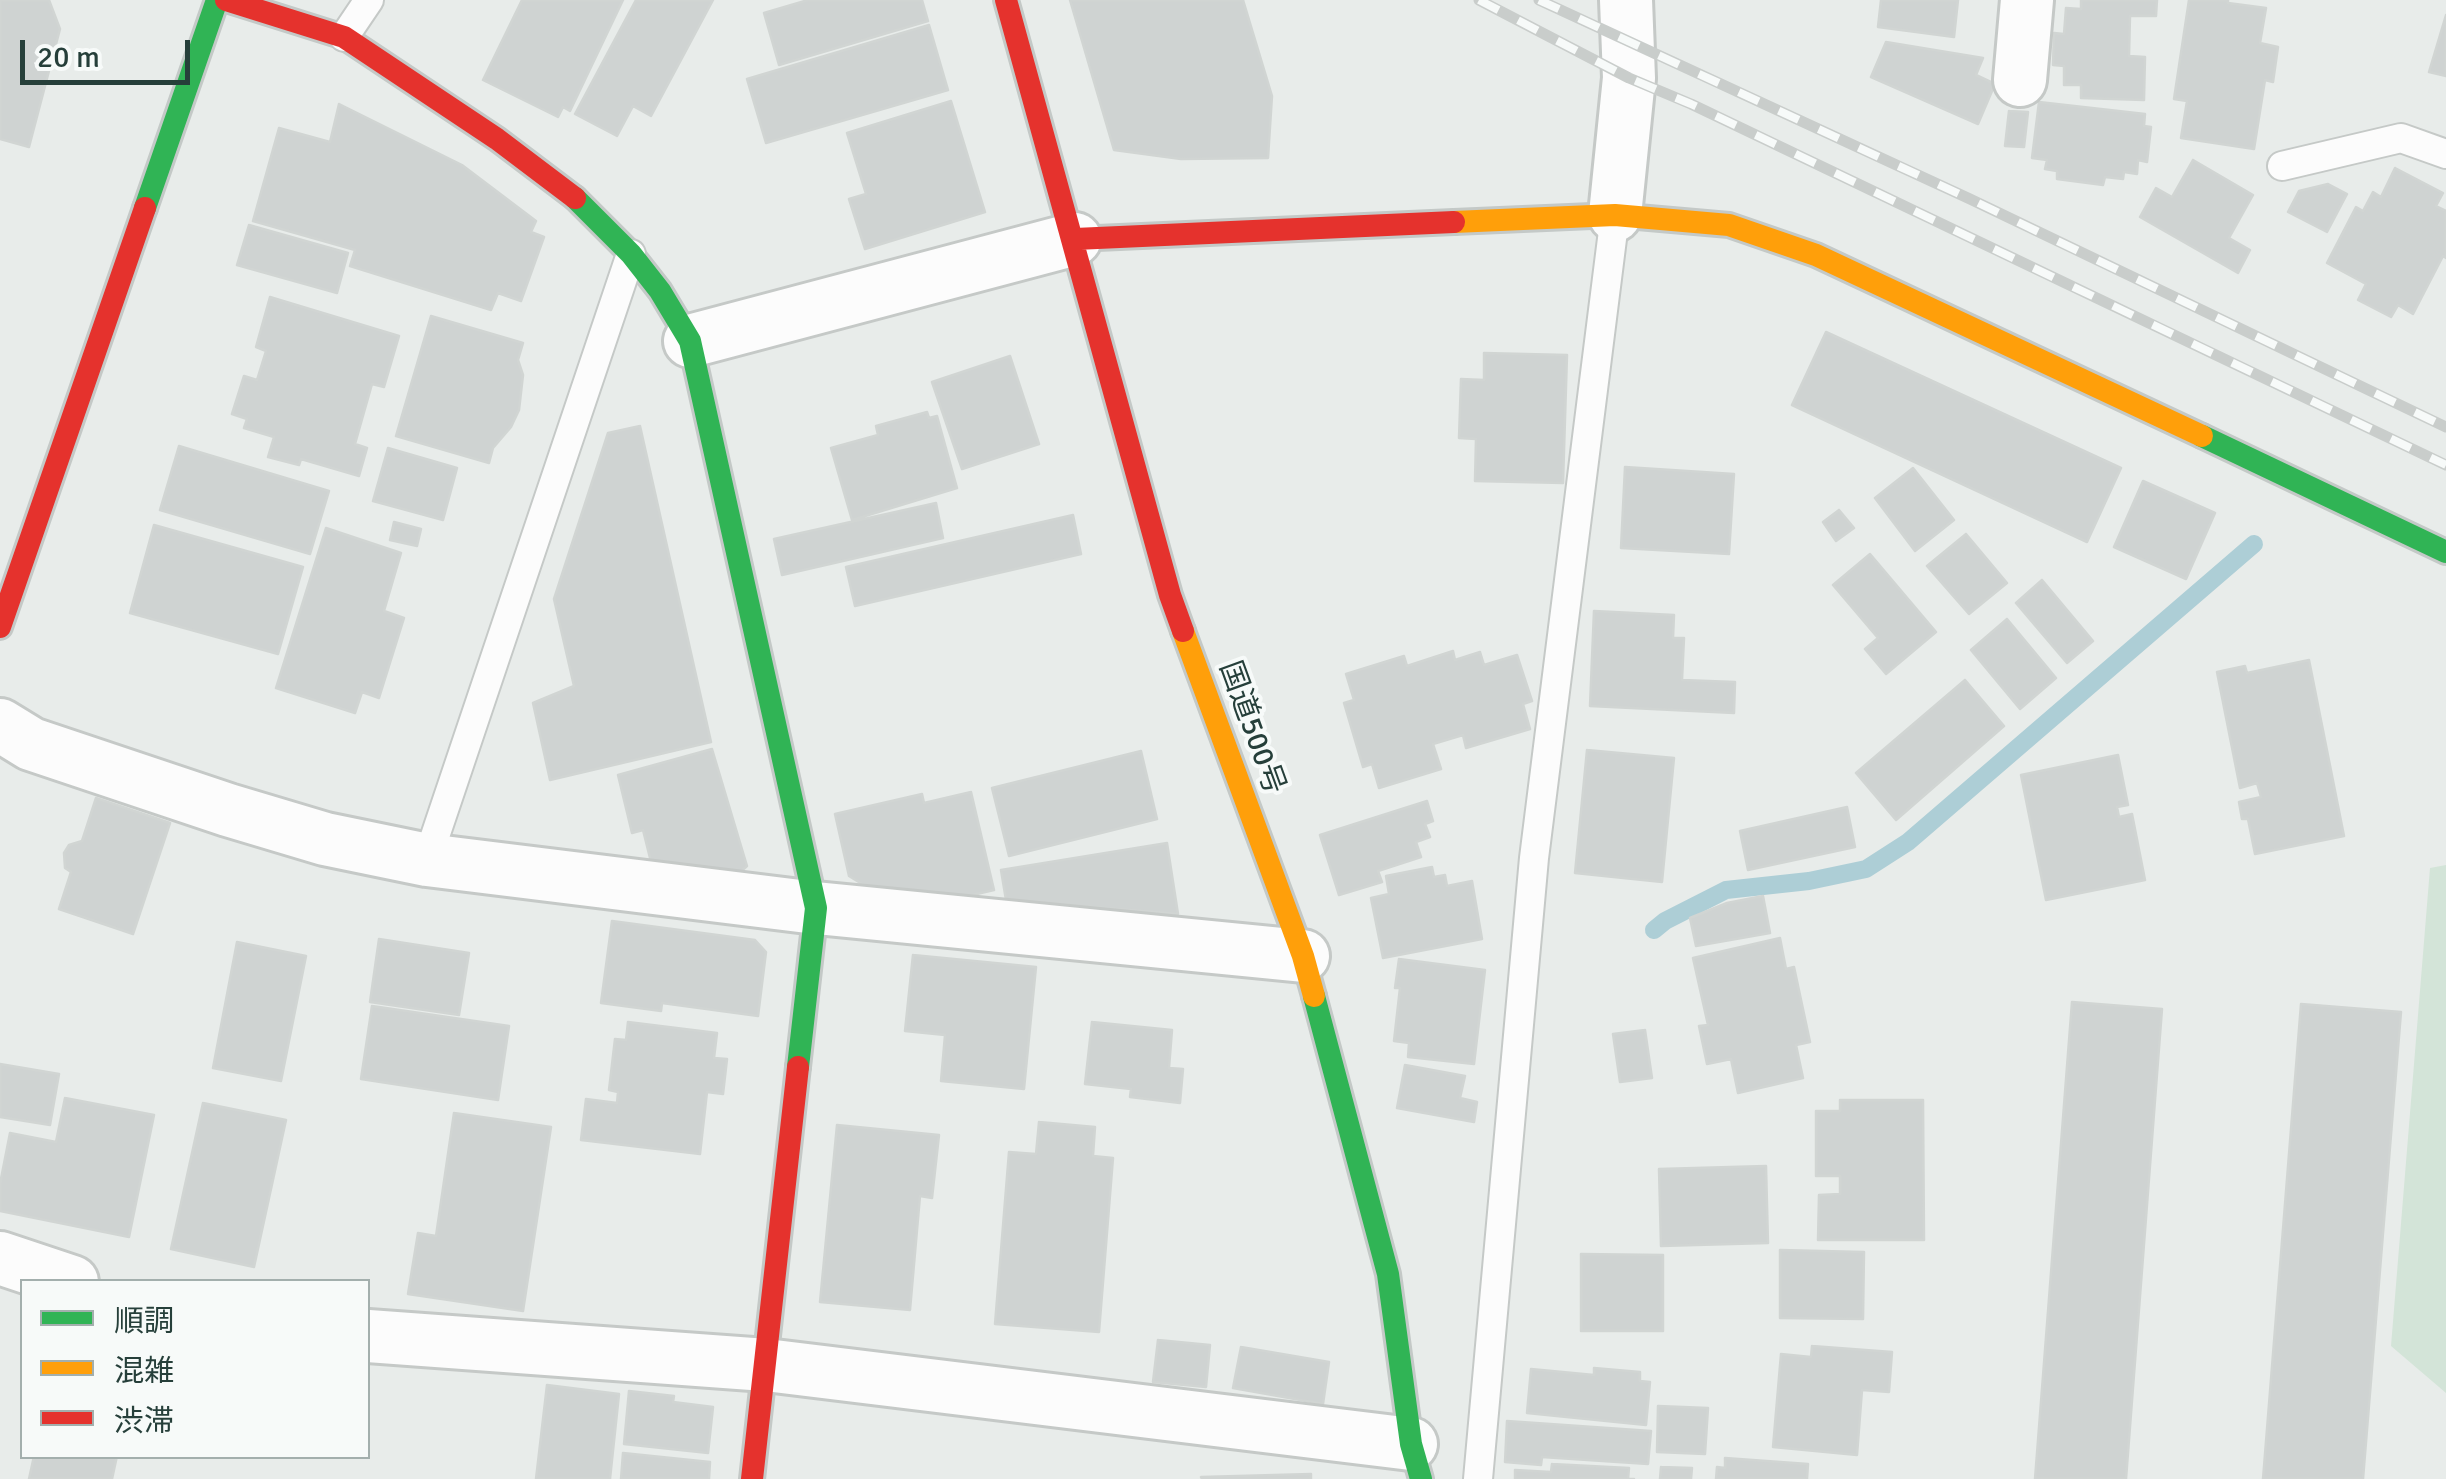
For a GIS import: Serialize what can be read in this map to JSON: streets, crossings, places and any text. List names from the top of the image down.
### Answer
{
  "streets": {
    "main road": ["国道500号"]
  },
  "legend": ["順調", "混雑", "渋滞"],
  "scale_bar": "20 m"
}
